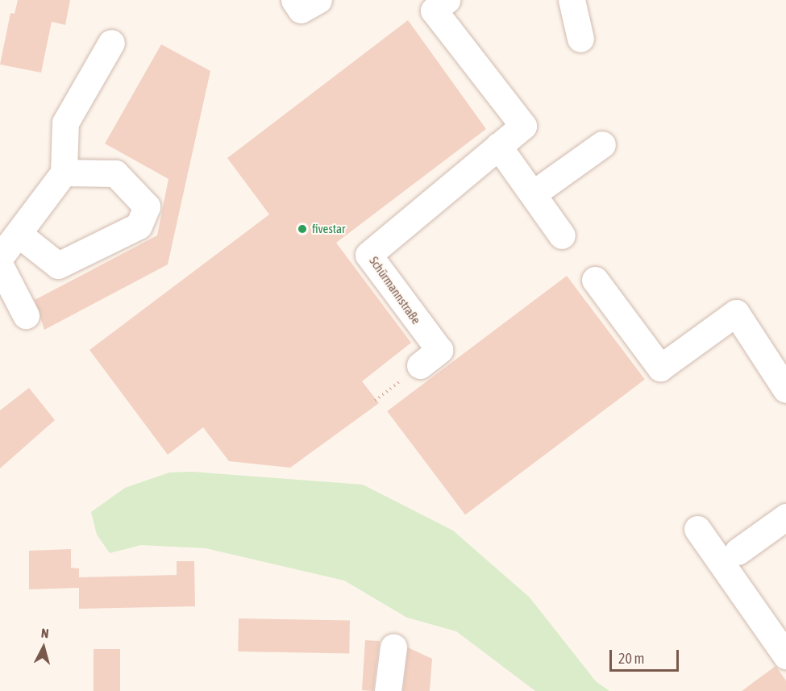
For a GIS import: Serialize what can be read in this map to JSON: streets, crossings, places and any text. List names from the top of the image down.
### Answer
{
  "streets": {
    "lane": ["Schürmannstraße"]
  },
  "places": ["fivestar"],
  "scale_bar": "20 m",
  "north": "top"
}
